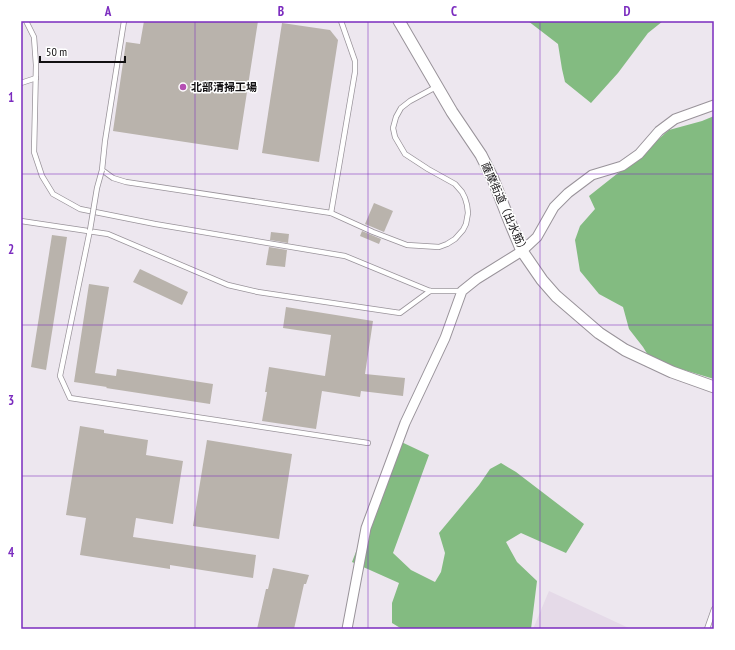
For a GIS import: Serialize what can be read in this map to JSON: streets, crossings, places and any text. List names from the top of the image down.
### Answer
{
  "streets": {
    "street": ["薩摩街道（出水筋）"]
  },
  "places": ["北部清掃工場"],
  "scale_bar": "50 m",
  "grid": {
    "columns": [
      "A",
      "B",
      "C",
      "D"
    ],
    "rows": [
      "1",
      "2",
      "3",
      "4"
    ]
  }
}
